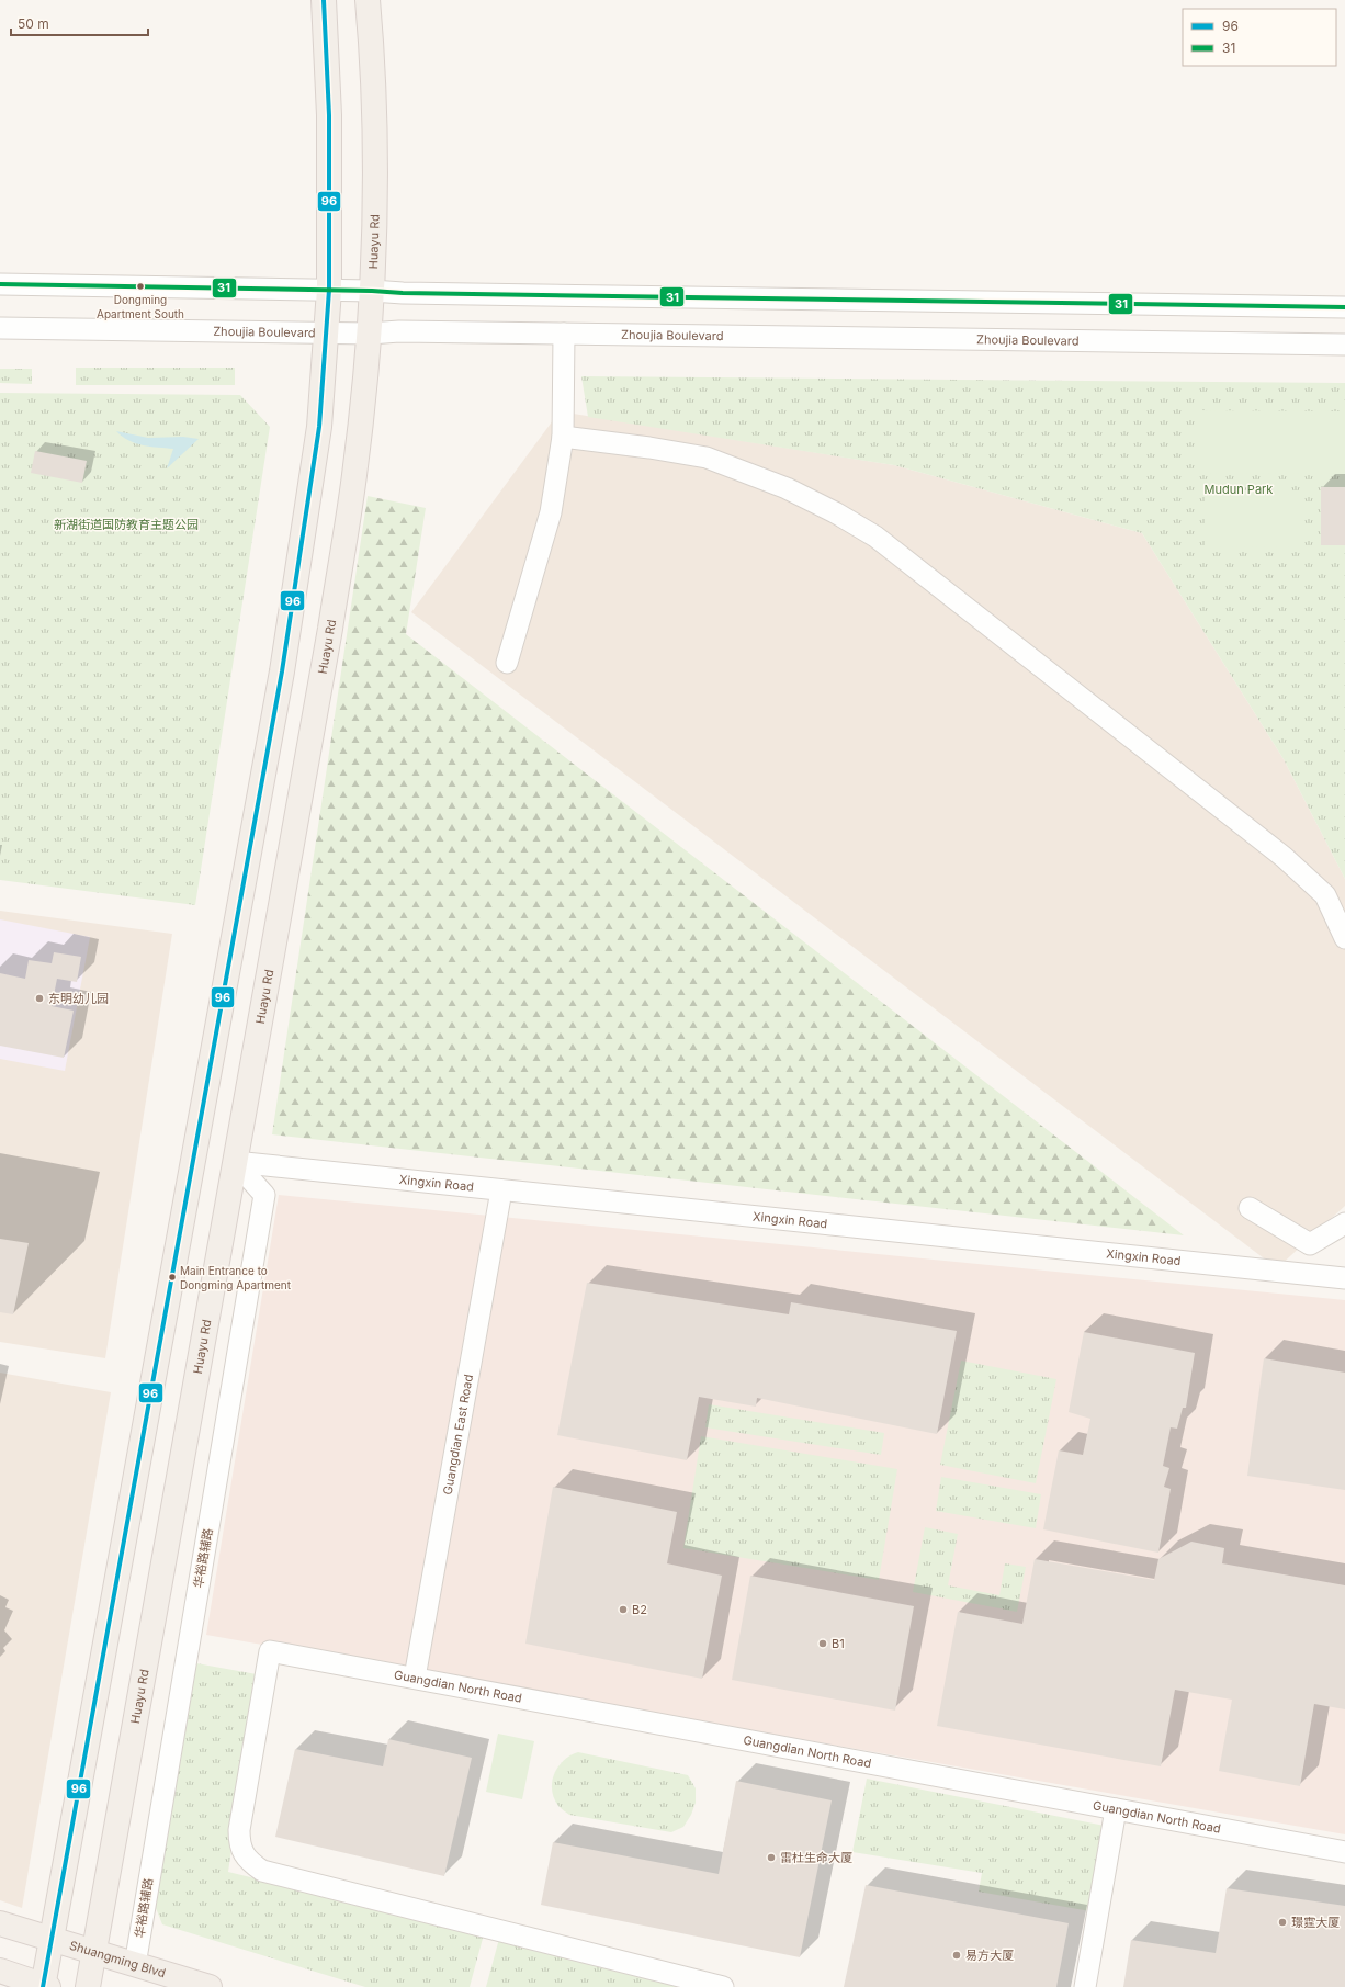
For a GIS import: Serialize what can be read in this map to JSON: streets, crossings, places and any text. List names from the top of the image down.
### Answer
{
  "streets": {
    "main road": ["Huayu Rd", "Shuangming Blvd"],
    "street": [
      "Zhoujia Boulevard",
      "Xingxin Road",
      "Guangdian East Road",
      "华裕路辅路",
      "Guangdian North Road"
    ]
  },
  "crossings": [
    ["Huayu Rd", "Zhoujia Boulevard"],
    ["Huayu Rd", "Xingxin Road"],
    ["Huayu Rd", "华裕路辅路"],
    ["Huayu Rd", "Shuangming Blvd"],
    ["Xingxin Road", "Guangdian East Road"],
    ["Xingxin Road", "华裕路辅路"],
    ["Guangdian East Road", "Guangdian North Road"],
    ["华裕路辅路", "Shuangming Blvd"]
  ],
  "parks": ["Mudun Park", "新湖街道国防教育主题公园"],
  "places": [
    "Dongming Apartment South",
    "东明幼儿园",
    "Main Entrance to Dongming Apartment",
    "B2",
    "B1",
    "雷杜生命大厦",
    "璟霆大厦",
    "易方大厦"
  ],
  "lines": ["transit line 96", "transit line 31"],
  "legend": ["96", "31"],
  "scale_bar": "50 m"
}
